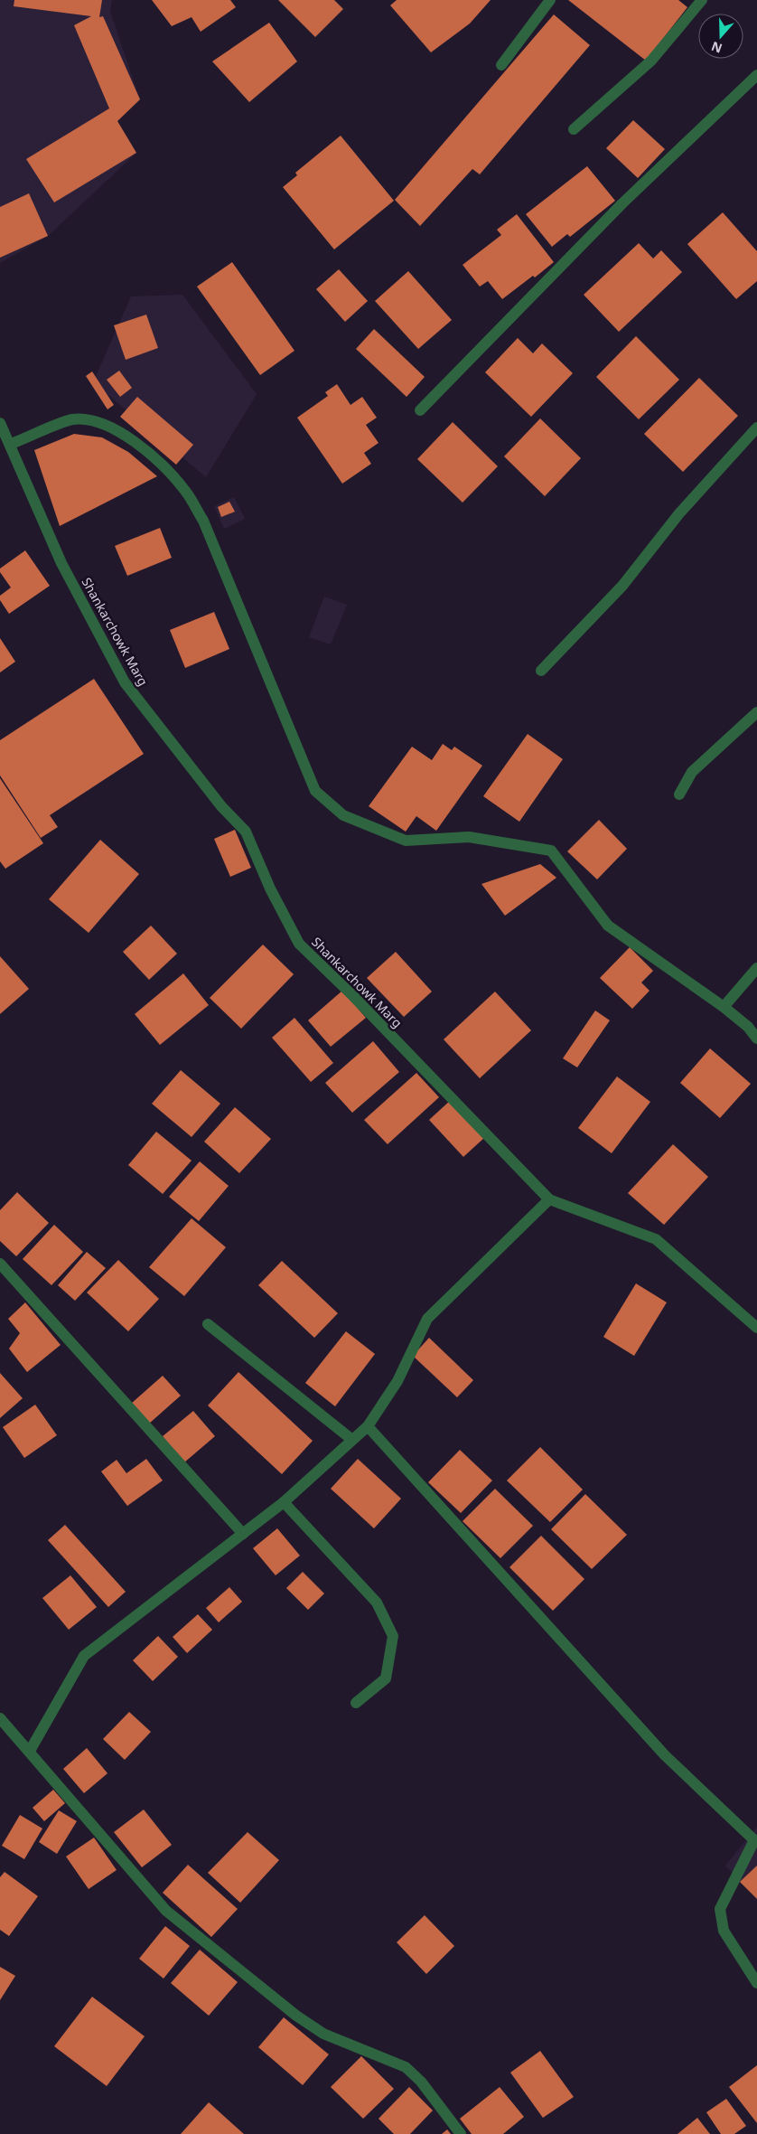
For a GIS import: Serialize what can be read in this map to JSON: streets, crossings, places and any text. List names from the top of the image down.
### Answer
{
  "streets": {
    "street": ["Shankarchowk Marg"]
  },
  "north": "bottom"
}
